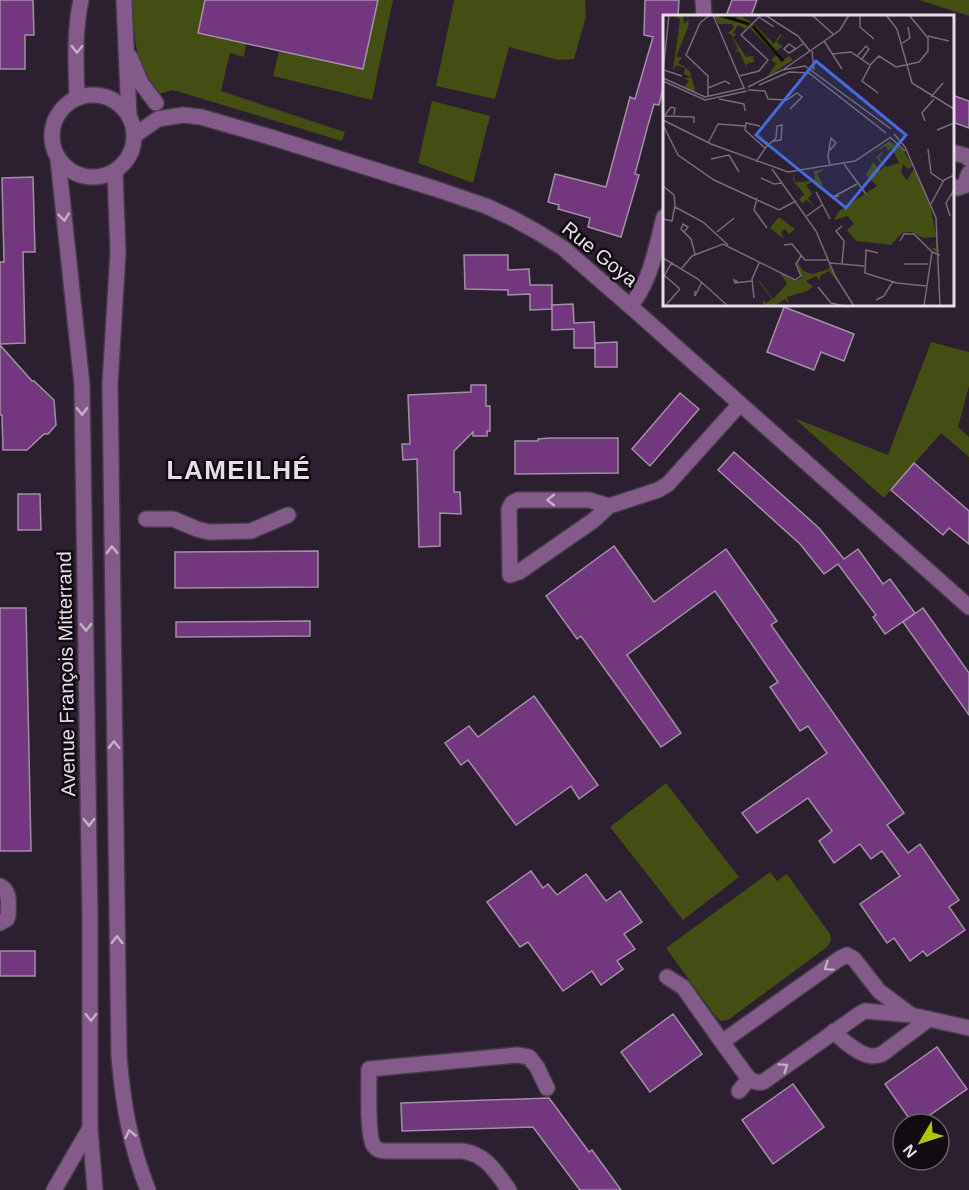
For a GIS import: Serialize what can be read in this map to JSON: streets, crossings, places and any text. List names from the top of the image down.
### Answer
{
  "streets": {
    "street": ["Rue Goya", "Avenue François Mitterrand"]
  },
  "crossings": [
    ["Rue Goya", "Avenue François Mitterrand"]
  ],
  "districts": ["LAMEILHÉ"],
  "north": "bottom left"
}
